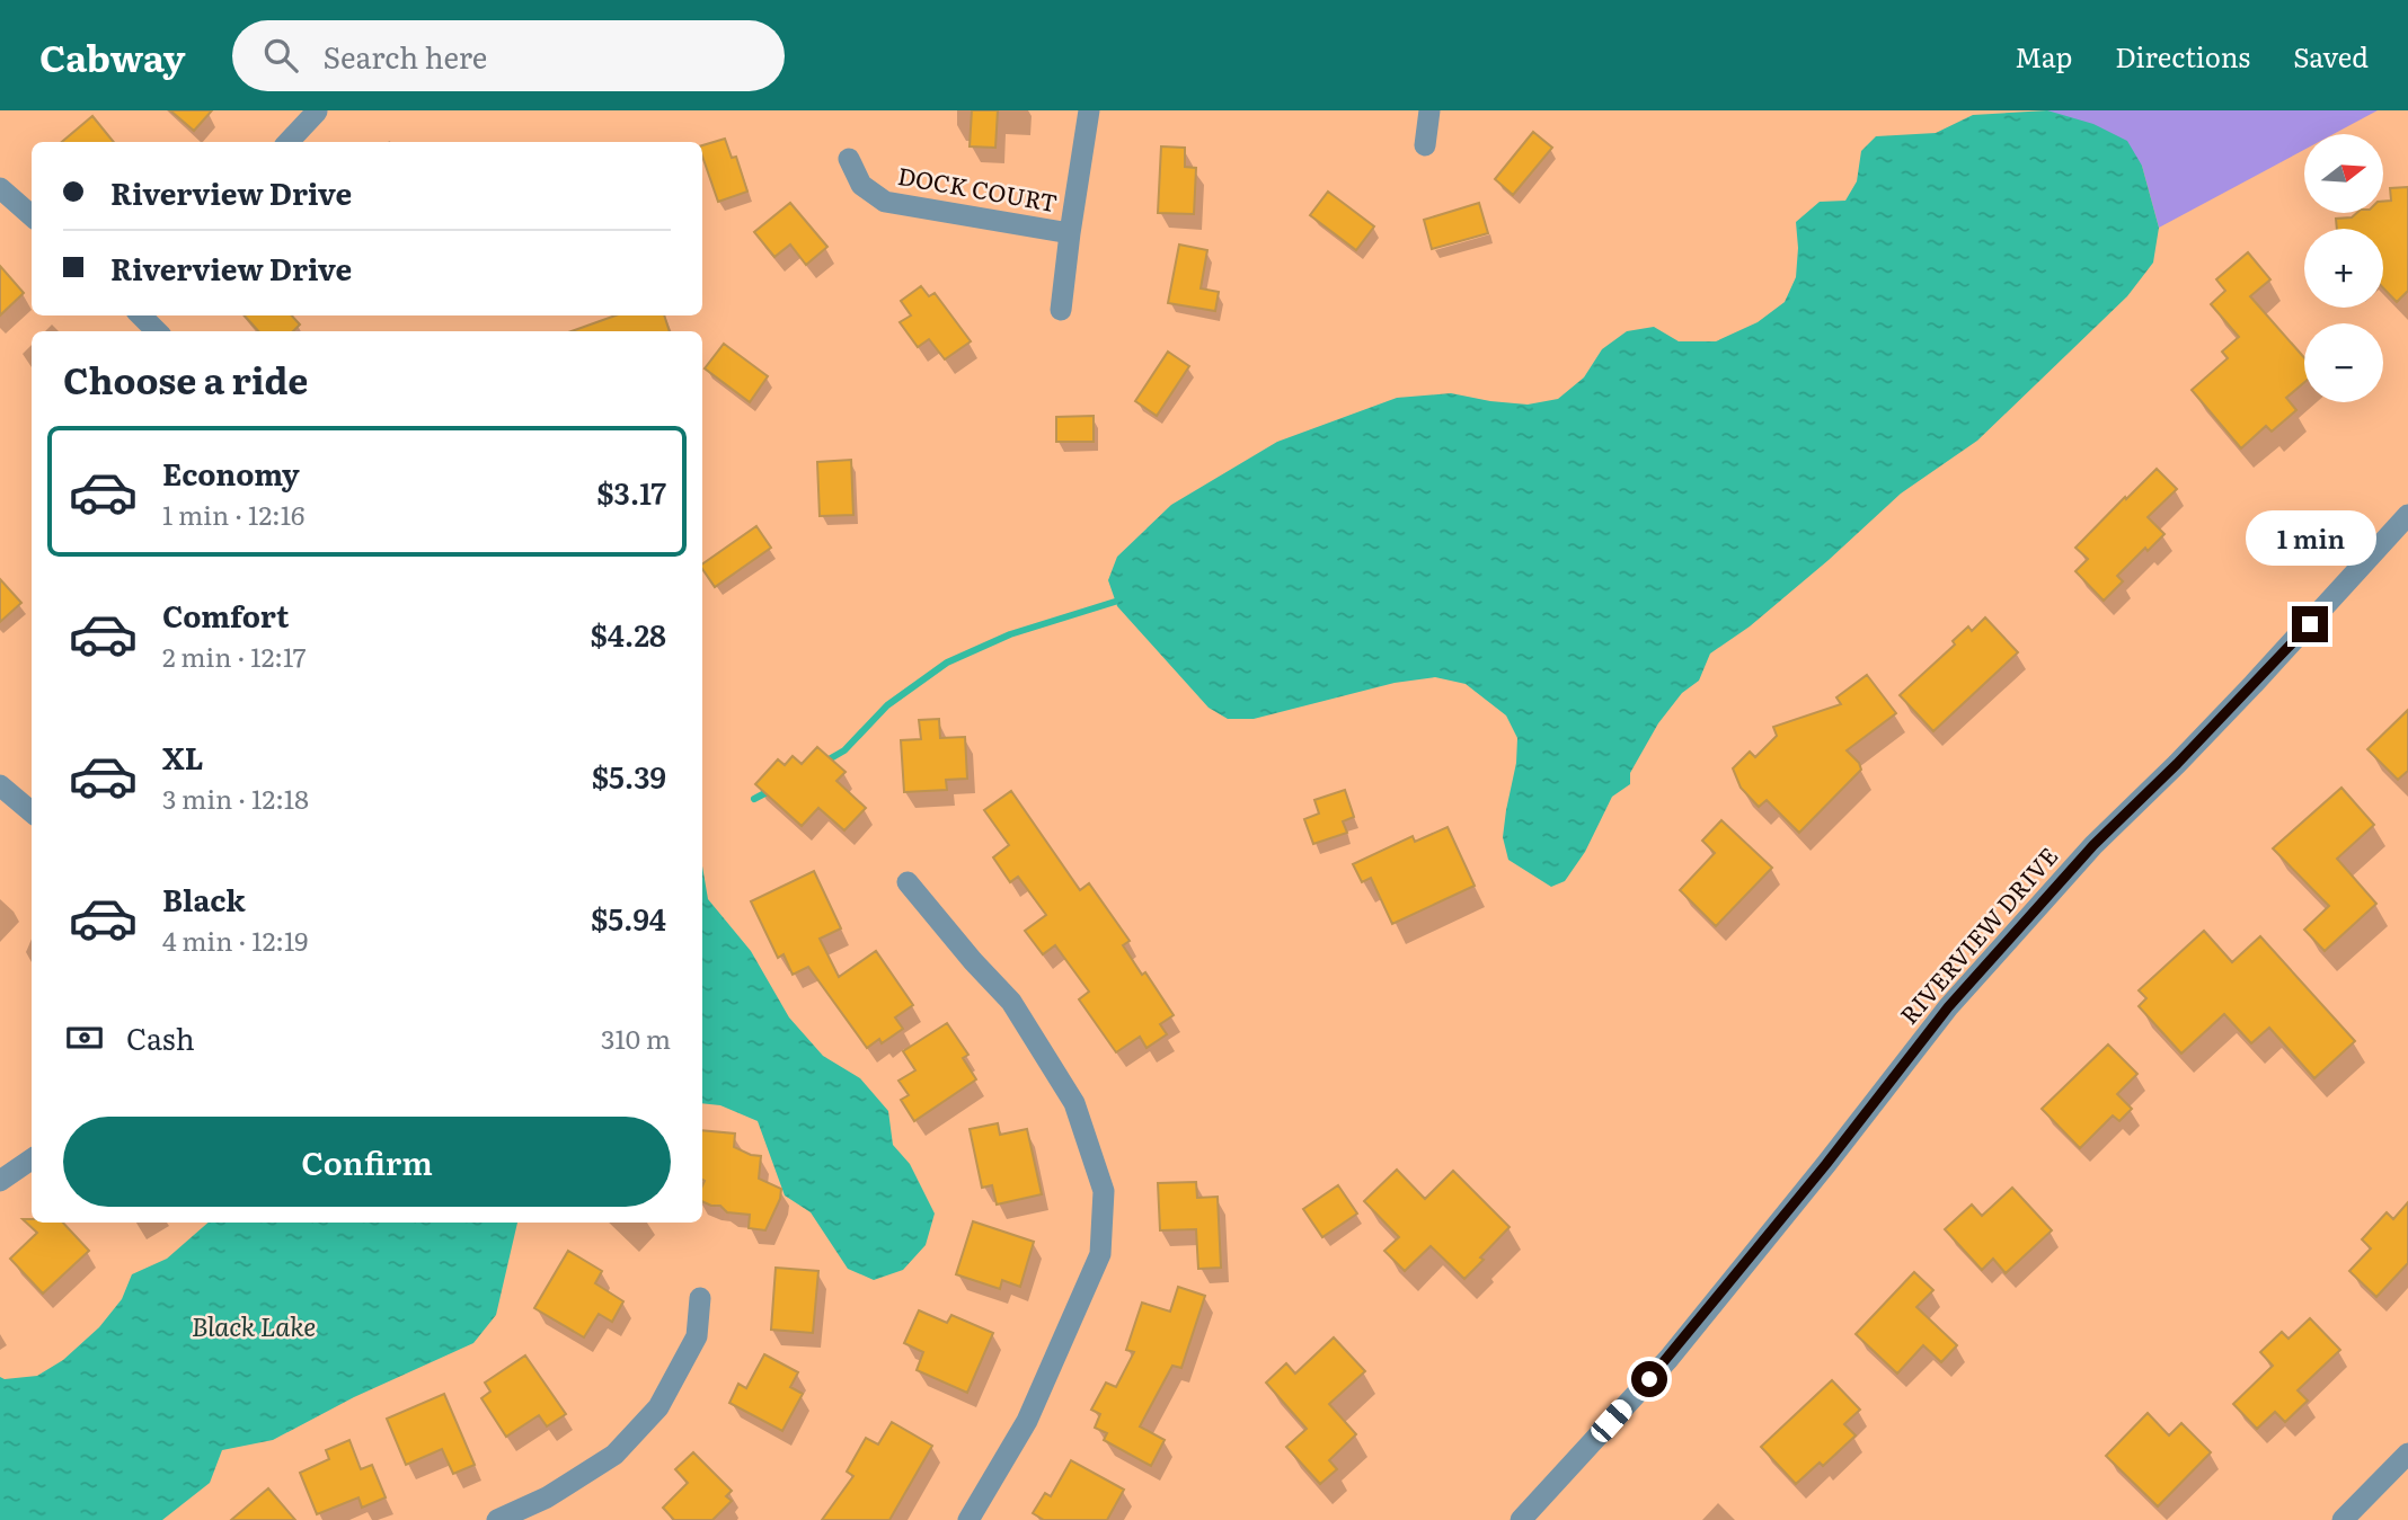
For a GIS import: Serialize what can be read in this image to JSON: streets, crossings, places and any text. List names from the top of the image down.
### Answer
{
  "streets": {
    "street": ["DOCK COURT", "RIVERVIEW DRIVE"]
  },
  "water": ["Black Lake"],
  "north": "right",
  "page": {
    "header": "Cabway",
    "search": "Search here",
    "nav": ["Map", "Directions", "Saved"],
    "map_buttons": ["+", "−"],
    "banner": ["Riverview Drive", "Riverview Drive"],
    "heading": "Choose a ride",
    "list": [
      {
        "name": "Economy",
        "note": "1 min · 12:16",
        "value": "$3.17"
      },
      {
        "name": "Comfort",
        "note": "2 min · 12:17",
        "value": "$4.28"
      },
      {
        "name": "XL",
        "note": "3 min · 12:18",
        "value": "$5.39"
      },
      {
        "name": "Black",
        "note": "4 min · 12:19",
        "value": "$5.94"
      }
    ],
    "bubble": "1 min",
    "pay": ["Cash", "310 m"],
    "buttons": "Confirm"
  }
}
